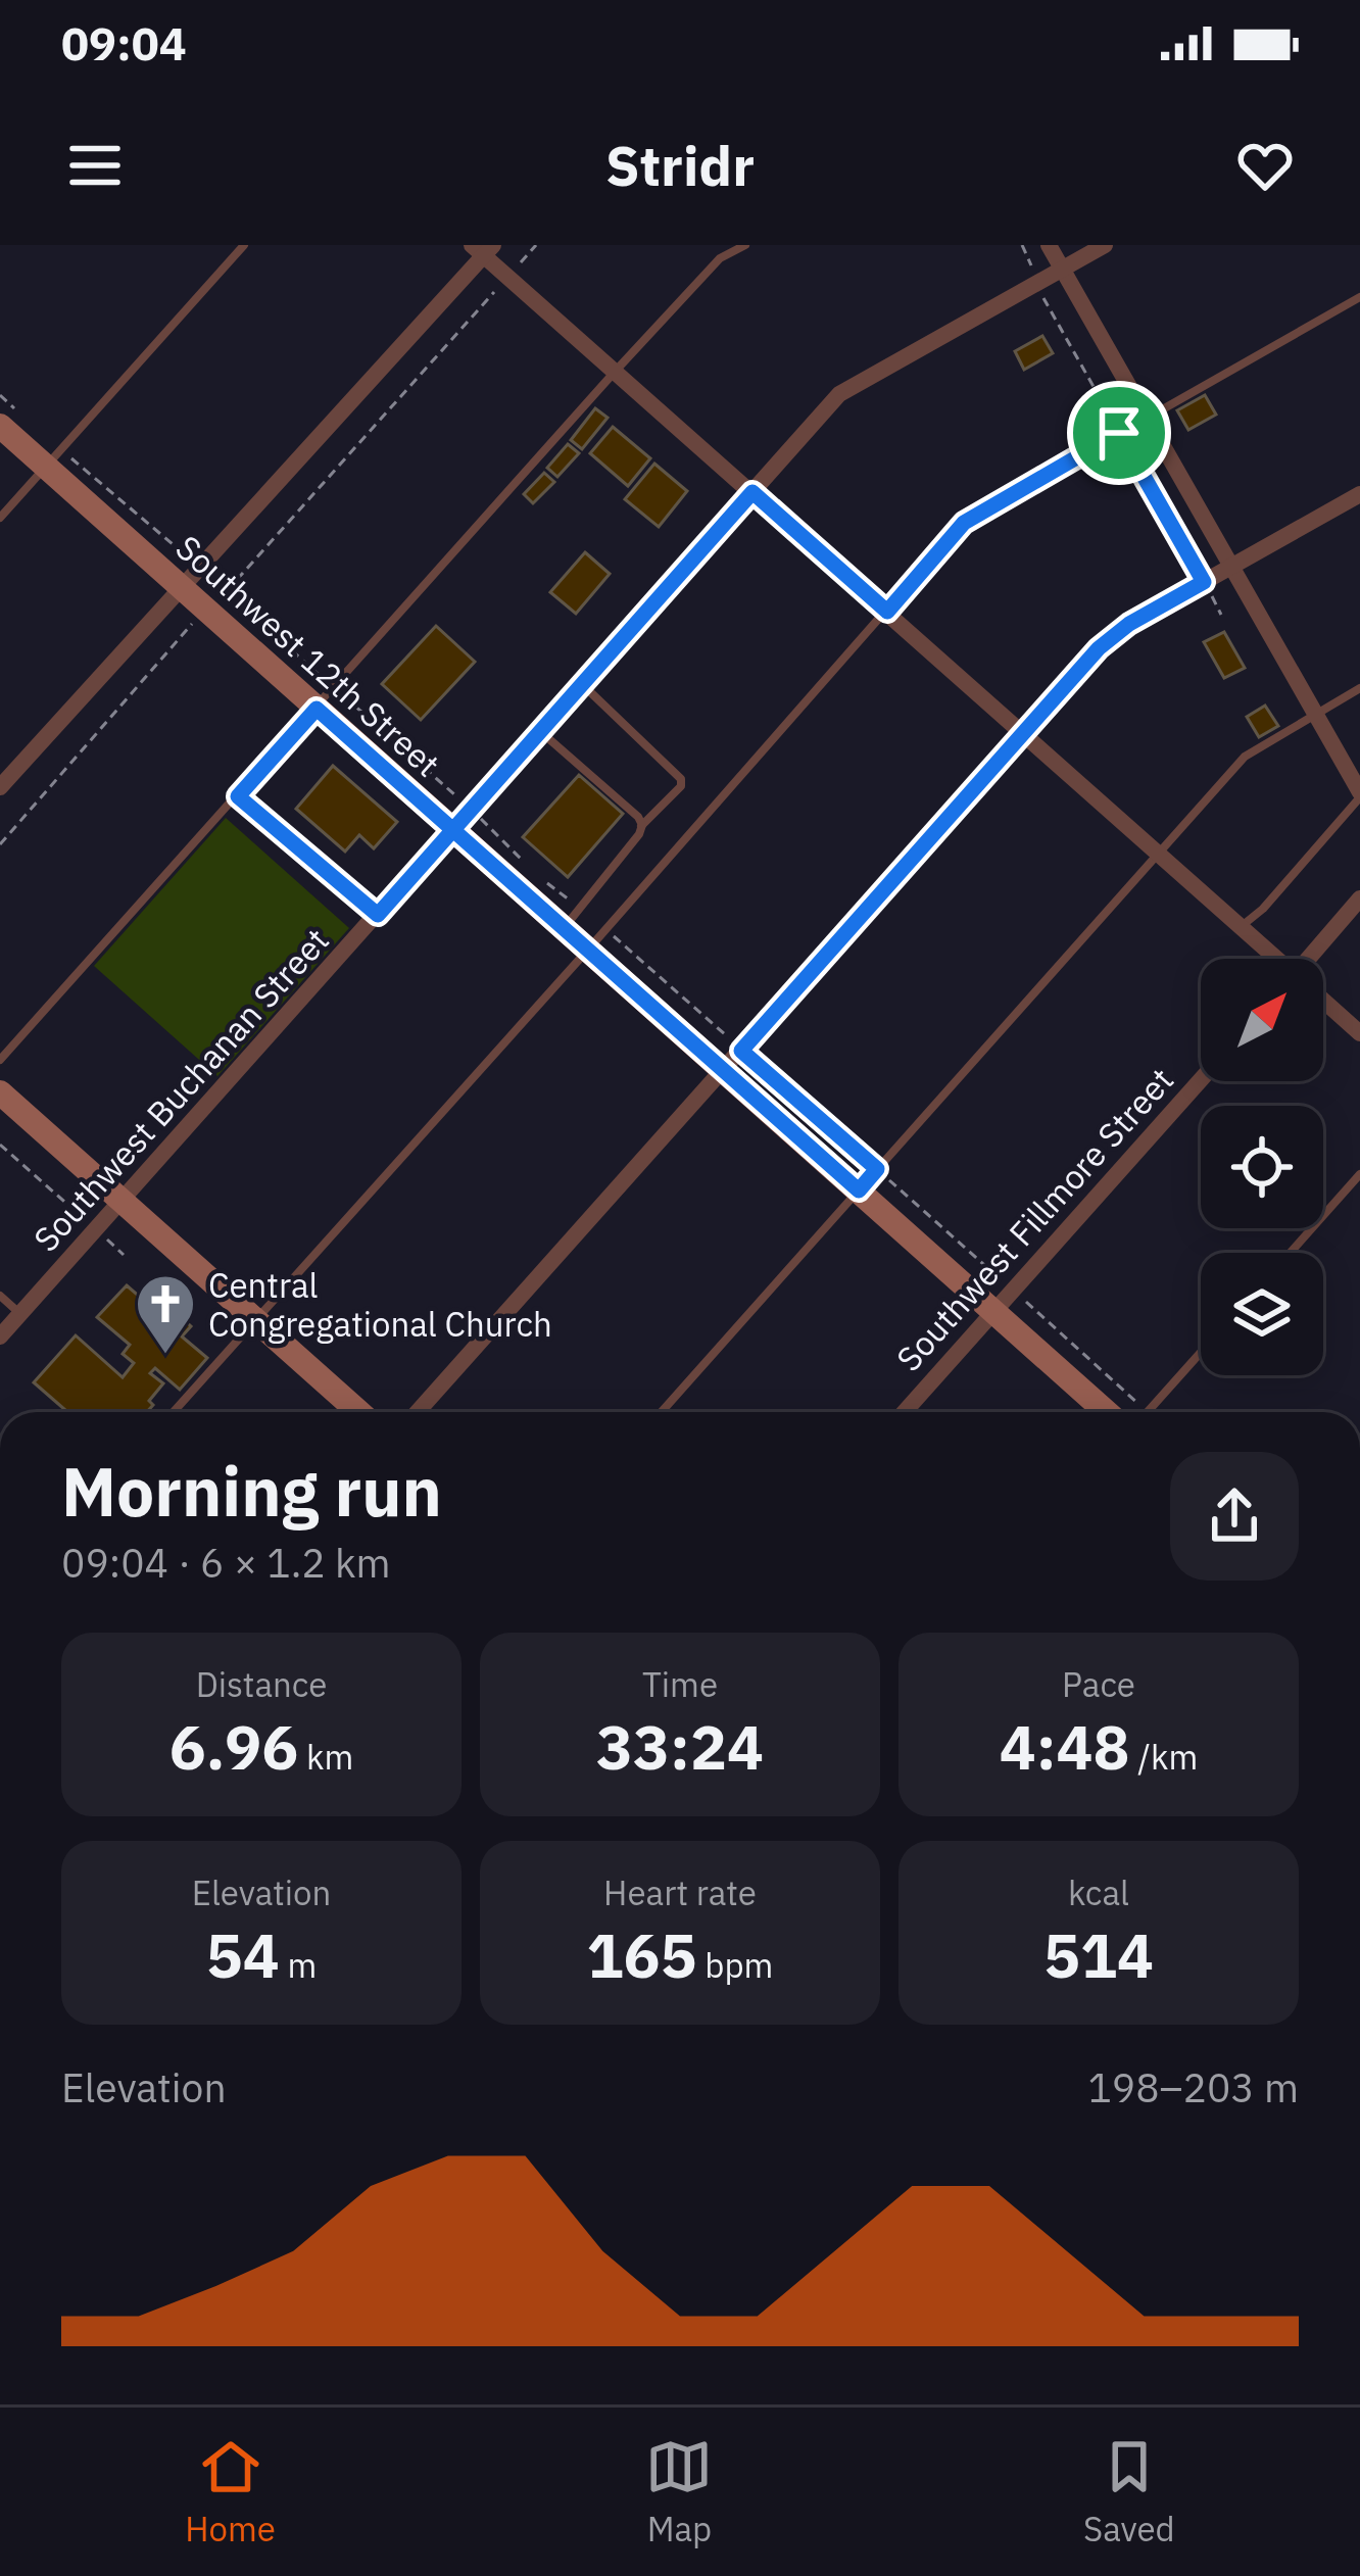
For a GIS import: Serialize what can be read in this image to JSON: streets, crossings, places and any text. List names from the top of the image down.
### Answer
{
  "streets": {
    "main road": ["Southwest 12th Street"],
    "street": ["Southwest Buchanan Street", "Southwest Fillmore Street"]
  },
  "crossings": [
    ["Southwest 12th Street", "Southwest Buchanan Street"],
    ["Southwest 12th Street", "Southwest Fillmore Street"]
  ],
  "places": {
    "church": ["Central Congregational Church"]
  },
  "north": "top right",
  "page": {
    "status": "09:04",
    "header": "Stridr",
    "heading": ["Morning run", "09:04 · 6 × 1.2 km"],
    "stats": [
      ["Distance", "6.96 km"],
      ["Time", "33:24"],
      ["Pace", "4:48 /km"],
      ["Elevation", "54 m"],
      ["Heart rate", "165 bpm"],
      ["kcal", "514"]
    ],
    "chart": ["Elevation", "198–203 m"],
    "tabs": ["Home", "Map", "Saved"]
  }
}
